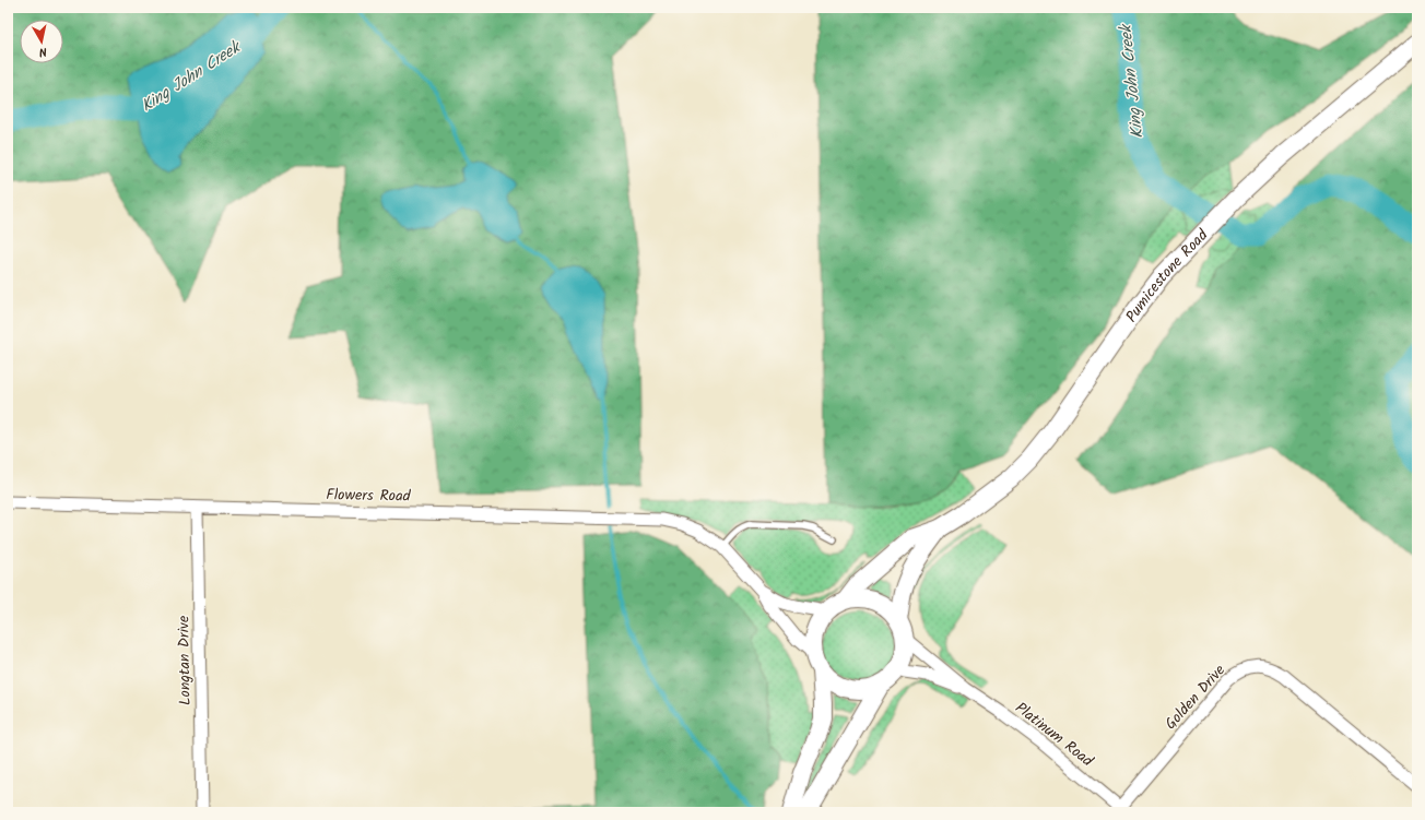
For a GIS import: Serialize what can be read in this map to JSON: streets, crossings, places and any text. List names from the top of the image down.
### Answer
{
  "streets": {
    "main road": ["Pumicestone Road"],
    "street": [
      "Flowers Road",
      "Longtan Drive",
      "Golden Drive",
      "Platinum Road"
    ]
  },
  "crossings": [
    ["Pumicestone Road", "Flowers Road"],
    ["Pumicestone Road", "Platinum Road"],
    ["Flowers Road", "Longtan Drive"],
    ["Flowers Road", "Platinum Road"],
    ["Golden Drive", "Platinum Road"]
  ],
  "water": ["King John Creek"],
  "north": "bottom"
}
